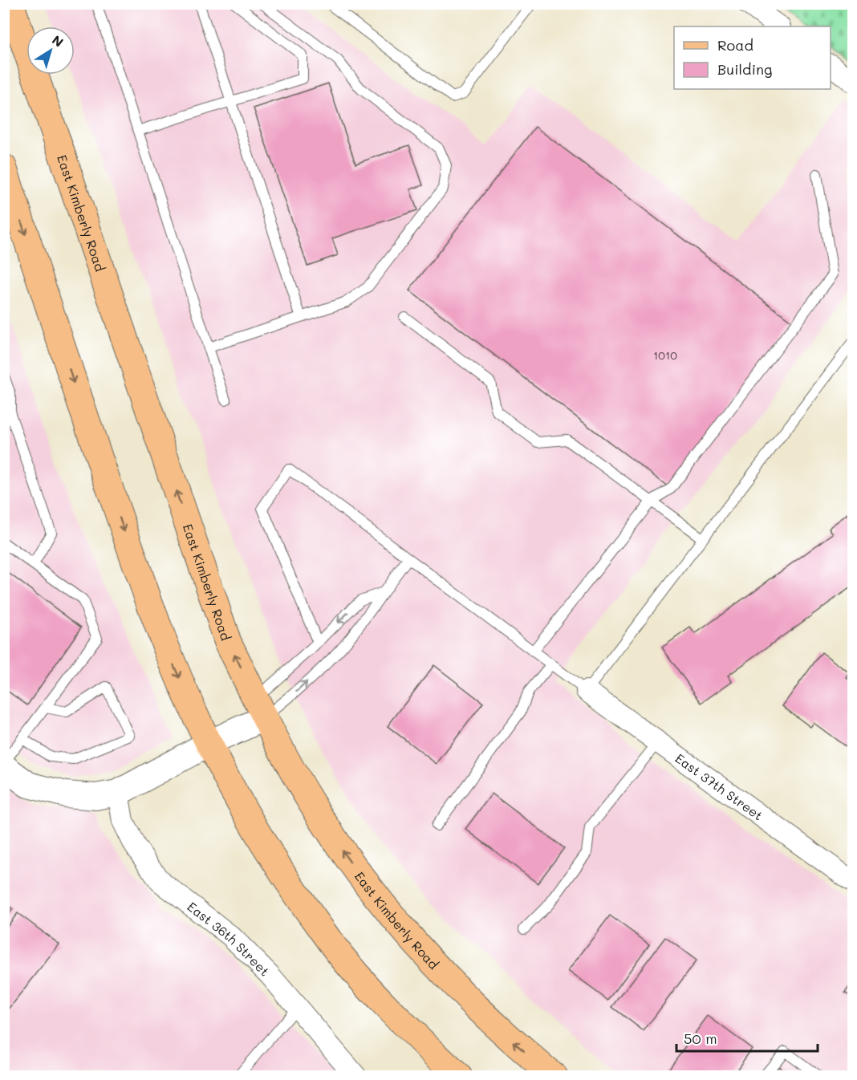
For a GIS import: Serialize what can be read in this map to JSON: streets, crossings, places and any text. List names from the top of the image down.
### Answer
{
  "streets": {
    "main road": ["East Kimberly Road"],
    "street": ["East 37th Street", "East 36th Street"]
  },
  "house_numbers": ["1010"],
  "legend": ["Road", "Building"],
  "scale_bar": "50 m",
  "north": "top right"
}
